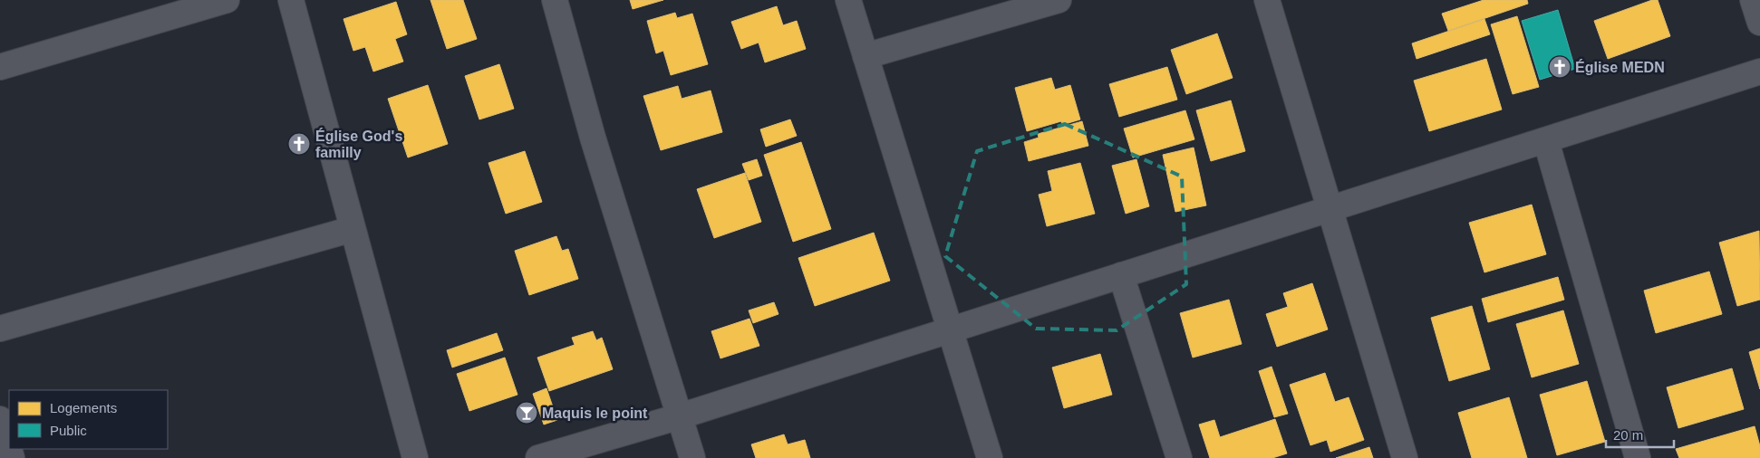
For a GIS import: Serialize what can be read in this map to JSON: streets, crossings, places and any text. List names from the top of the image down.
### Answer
{
  "places": {
    "church": ["Église MEDN", "Église God's familly"],
    "bar": ["Maquis le point"]
  },
  "legend": ["Logements", "Public"],
  "scale_bar": "20 m"
}
